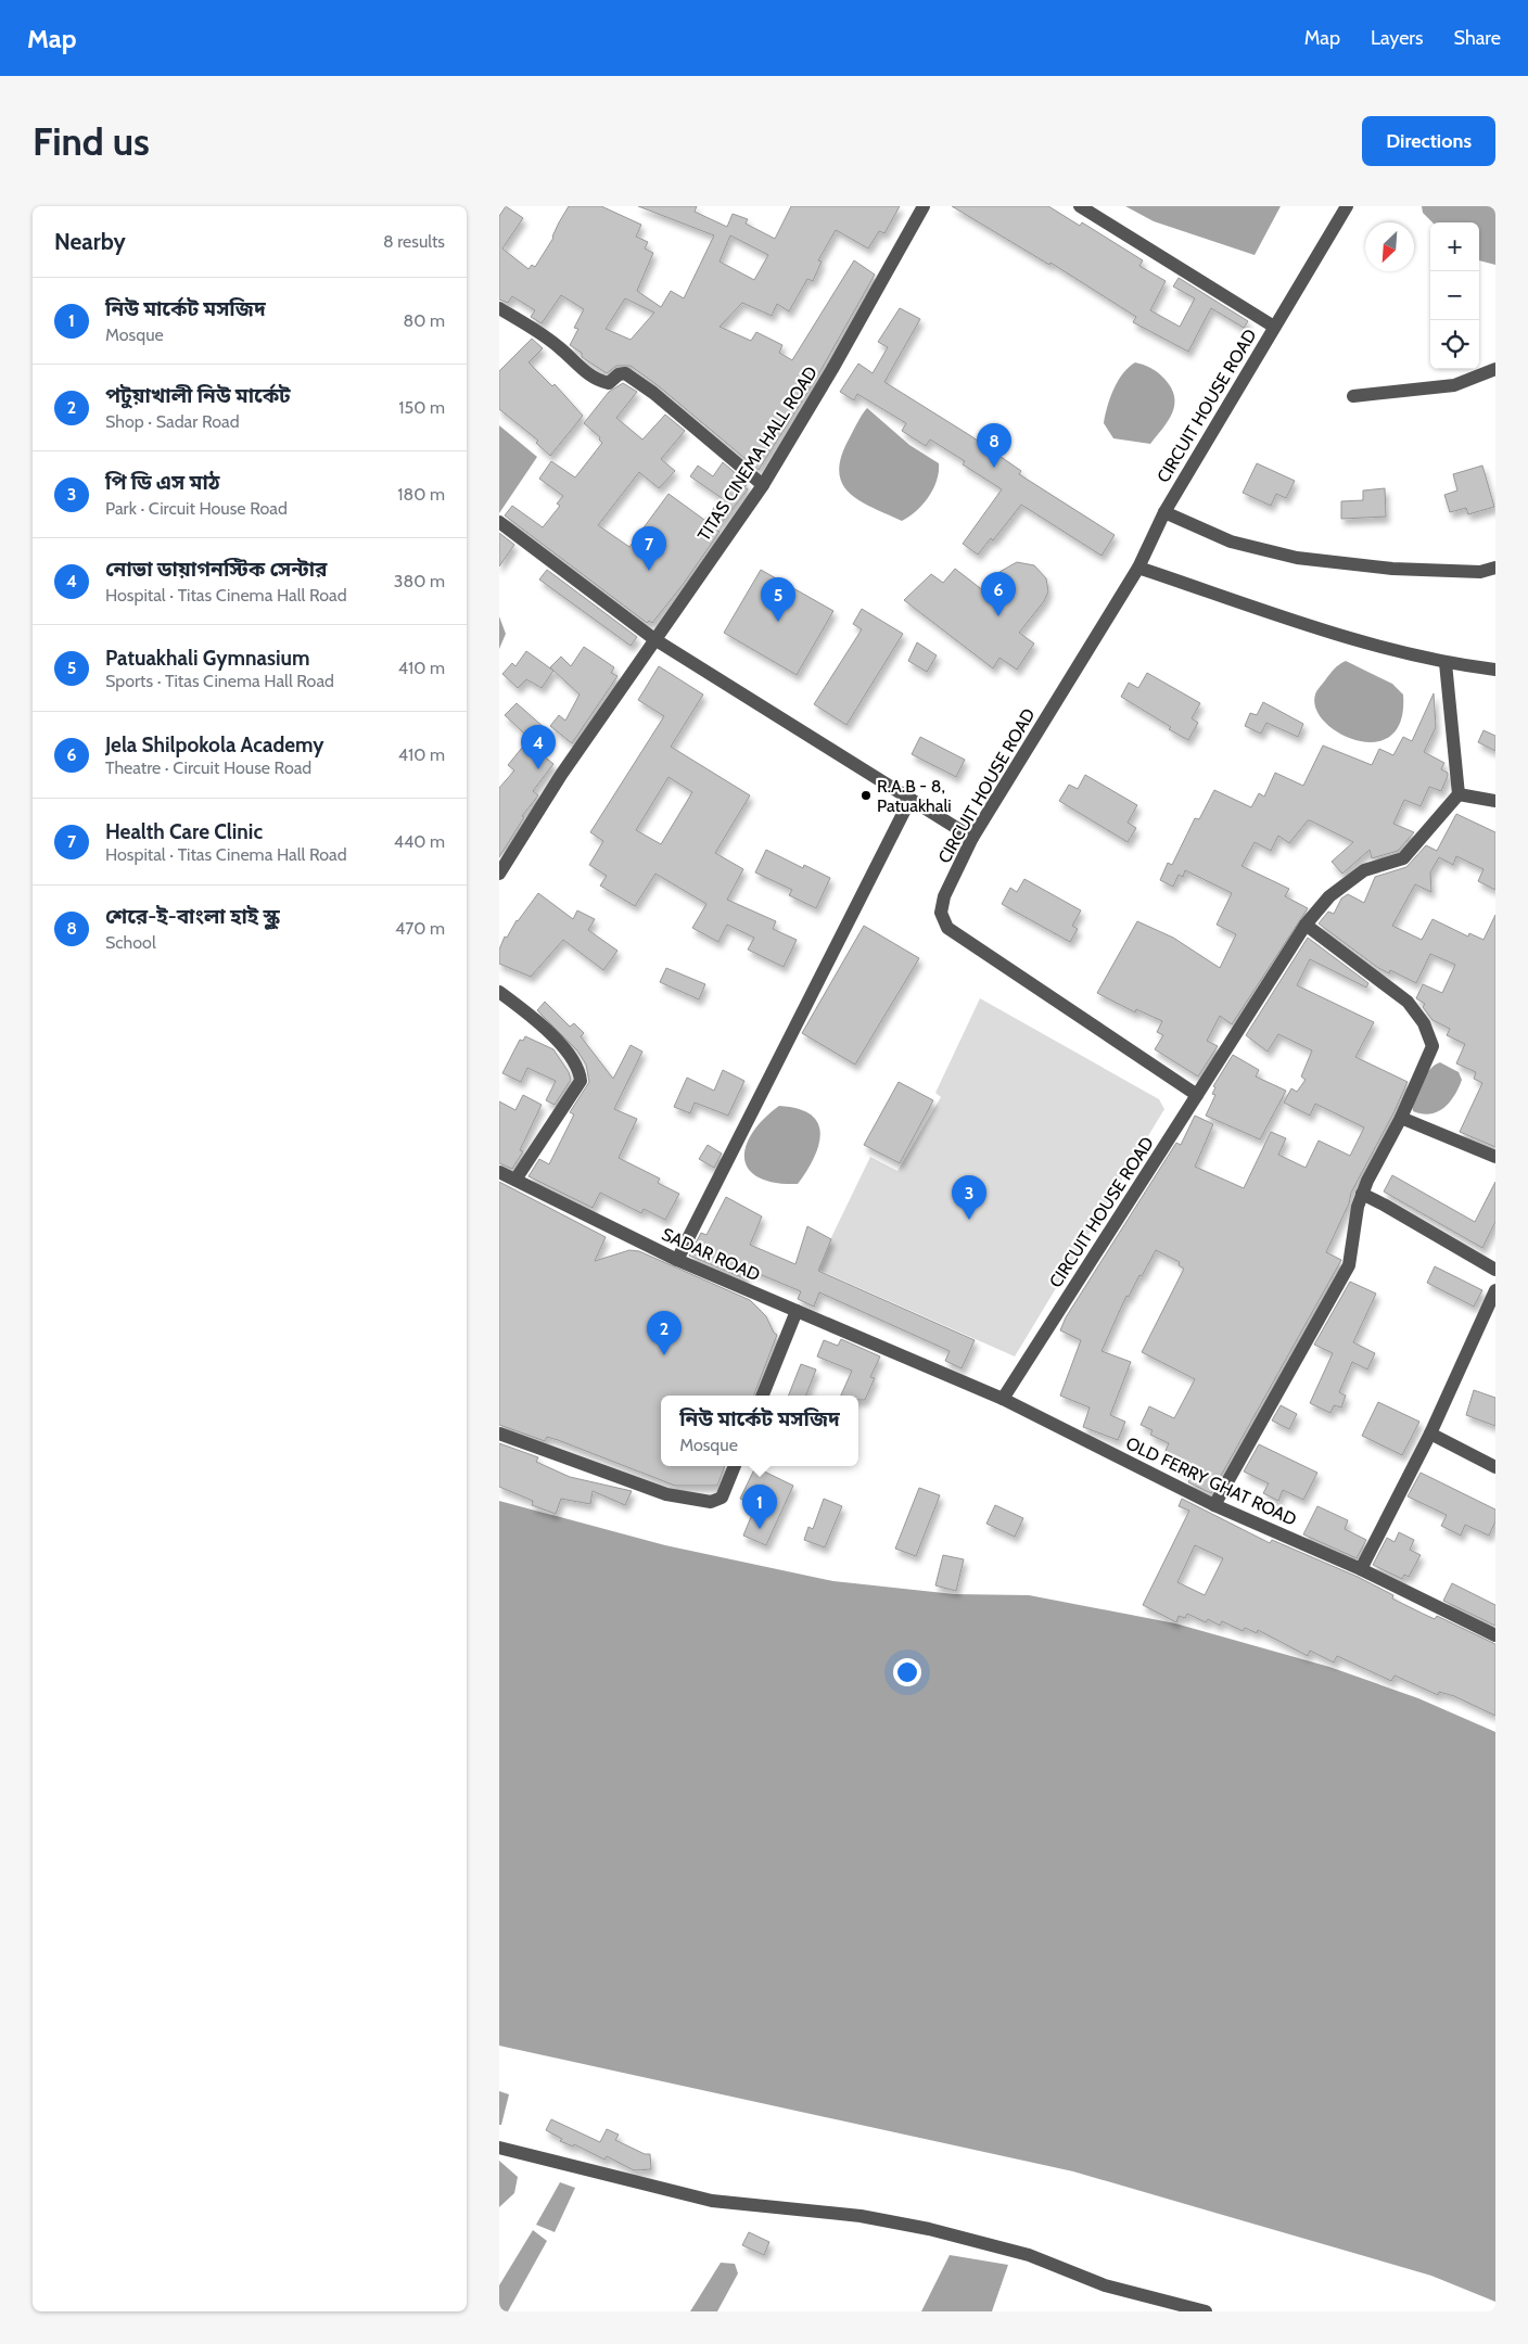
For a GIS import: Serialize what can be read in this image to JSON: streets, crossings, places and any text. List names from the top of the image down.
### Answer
{
  "streets": {
    "street": [
      "CIRCUIT HOUSE ROAD",
      "TITAS CINEMA HALL ROAD",
      "SADAR ROAD",
      "OLD FERRY GHAT ROAD"
    ]
  },
  "crossings": [
    ["CIRCUIT HOUSE ROAD", "OLD FERRY GHAT ROAD"],
    ["SADAR ROAD", "OLD FERRY GHAT ROAD"]
  ],
  "places": ["R.A.B - 8, Patuakhali"],
  "north": "bottom left",
  "page": {
    "header": "Map",
    "nav": ["Map", "Layers", "Share"],
    "buttons": "Directions",
    "title": "Find us",
    "heading": ["Nearby", "8 results"],
    "map_buttons": ["+", "−"],
    "list": [
      {
        "mark": "1",
        "name": "নিউ মার্কেট মসজিদ",
        "note": "Mosque",
        "value": "80 m"
      },
      {
        "mark": "2",
        "name": "পটুয়াখালী নিউ মার্কেট",
        "note": "Shop · Sadar Road",
        "value": "150 m"
      },
      {
        "mark": "3",
        "name": "পি ডি এস মাঠ",
        "note": "Park · Circuit House Road",
        "value": "180 m"
      },
      {
        "mark": "4",
        "name": "নোভা ডায়াগনস্টিক সেন্টার",
        "note": "Hospital · Titas Cinema Hall Road",
        "value": "380 m"
      },
      {
        "mark": "5",
        "name": "Patuakhali Gymnasium",
        "note": "Sports · Titas Cinema Hall Road",
        "value": "410 m"
      },
      {
        "mark": "6",
        "name": "Jela Shilpokola Academy",
        "note": "Theatre · Circuit House Road",
        "value": "410 m"
      },
      {
        "mark": "7",
        "name": "Health Care Clinic",
        "note": "Hospital · Titas Cinema Hall Road",
        "value": "440 m"
      },
      {
        "mark": "8",
        "name": "শেরে-ই-বাংলা হাই স্কুল",
        "note": "School",
        "value": "470 m"
      }
    ],
    "pins": [
      "8",
      "7",
      "6",
      "5",
      "4",
      "3",
      "2",
      "1"
    ],
    "popup": ["নিউ মার্কেট মসজিদ", "Mosque"]
  }
}
